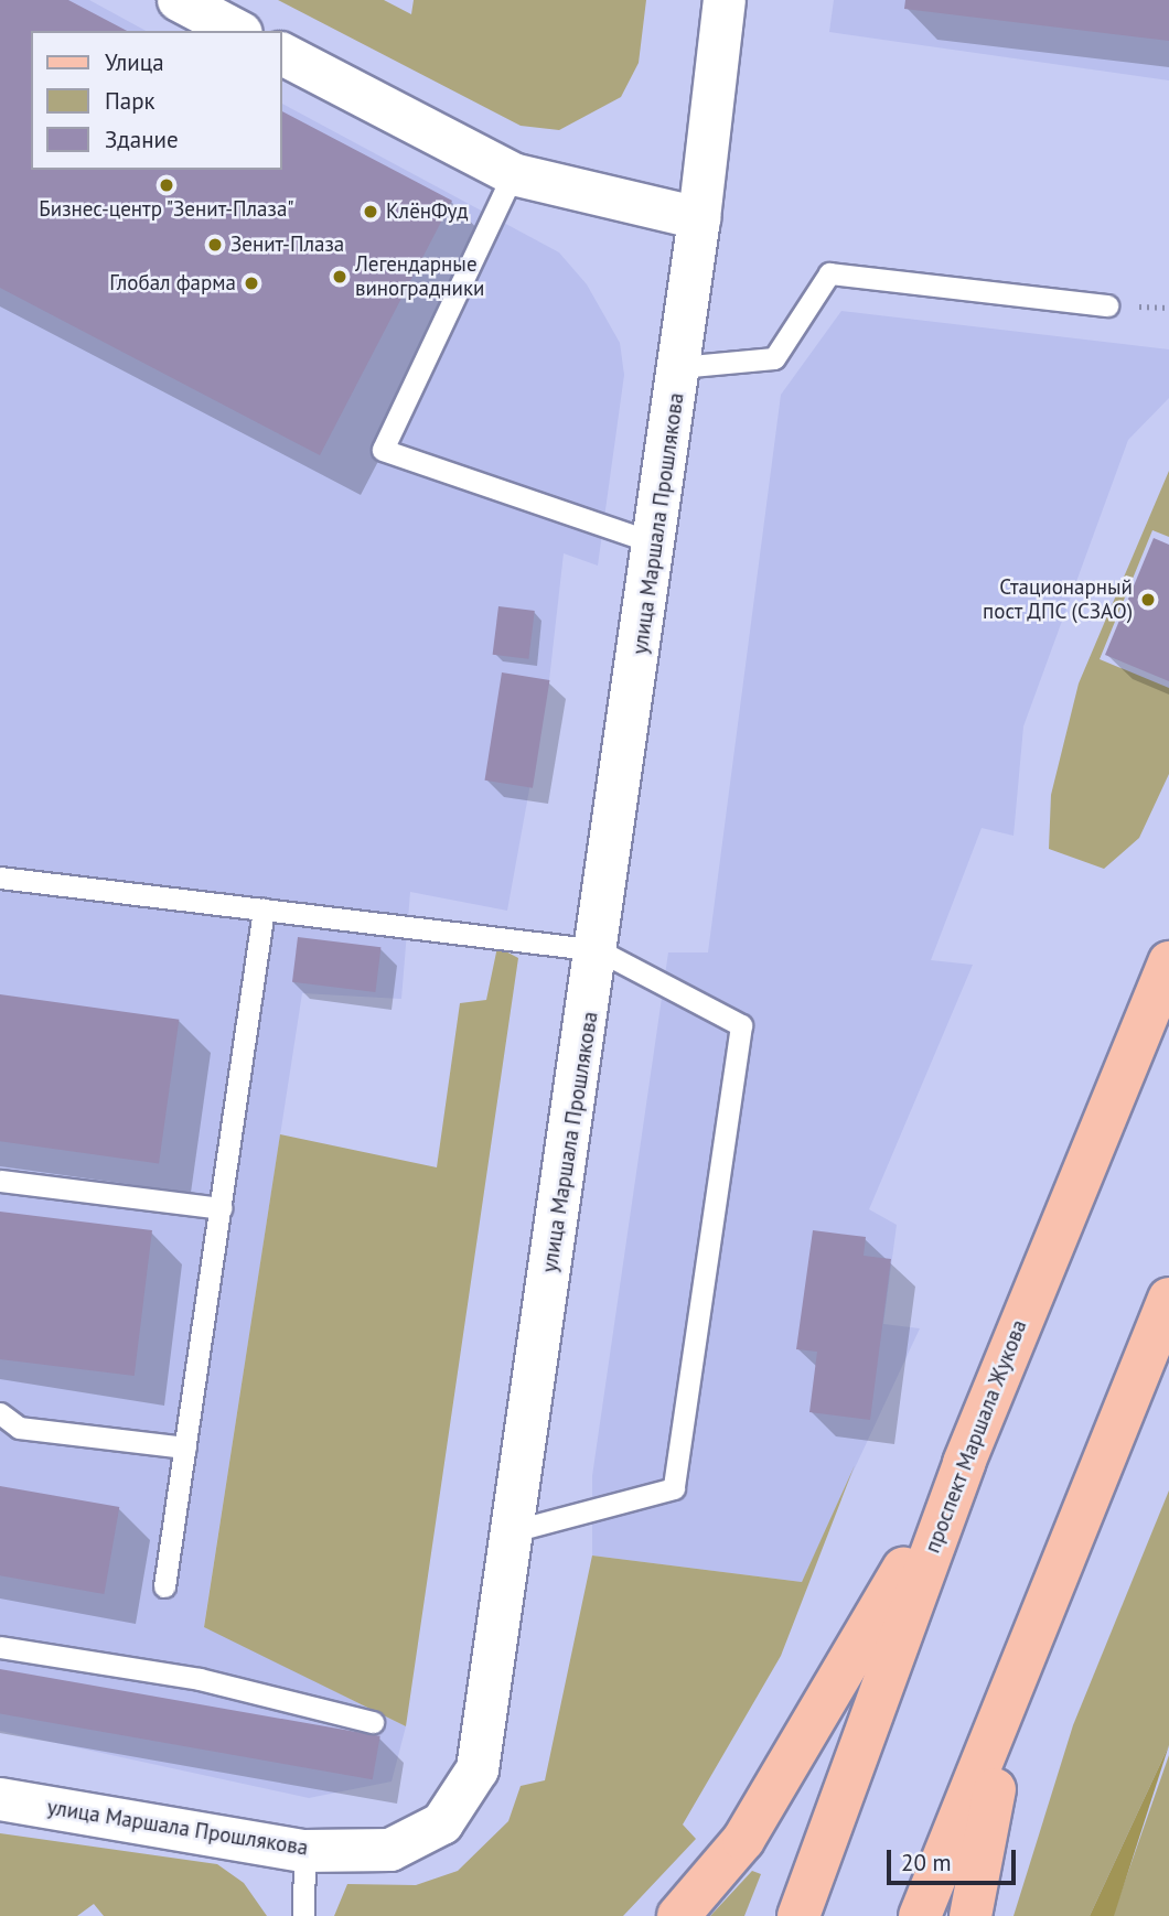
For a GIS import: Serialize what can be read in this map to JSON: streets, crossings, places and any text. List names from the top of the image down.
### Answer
{
  "streets": {
    "main road": ["проспект Маршала Жукова"],
    "street": ["улица Маршала Прошлякова"]
  },
  "places": [
    "Бизнес-центр \"Зенит-Плаза\"",
    "КлёнФуд",
    "Зенит-Плаза",
    "Легендарные виноградники",
    "Глобал фарма",
    "Стационарный пост ДПС (СЗАО)"
  ],
  "legend": ["Улица", "Парк", "Здание"],
  "scale_bar": "20 m"
}
